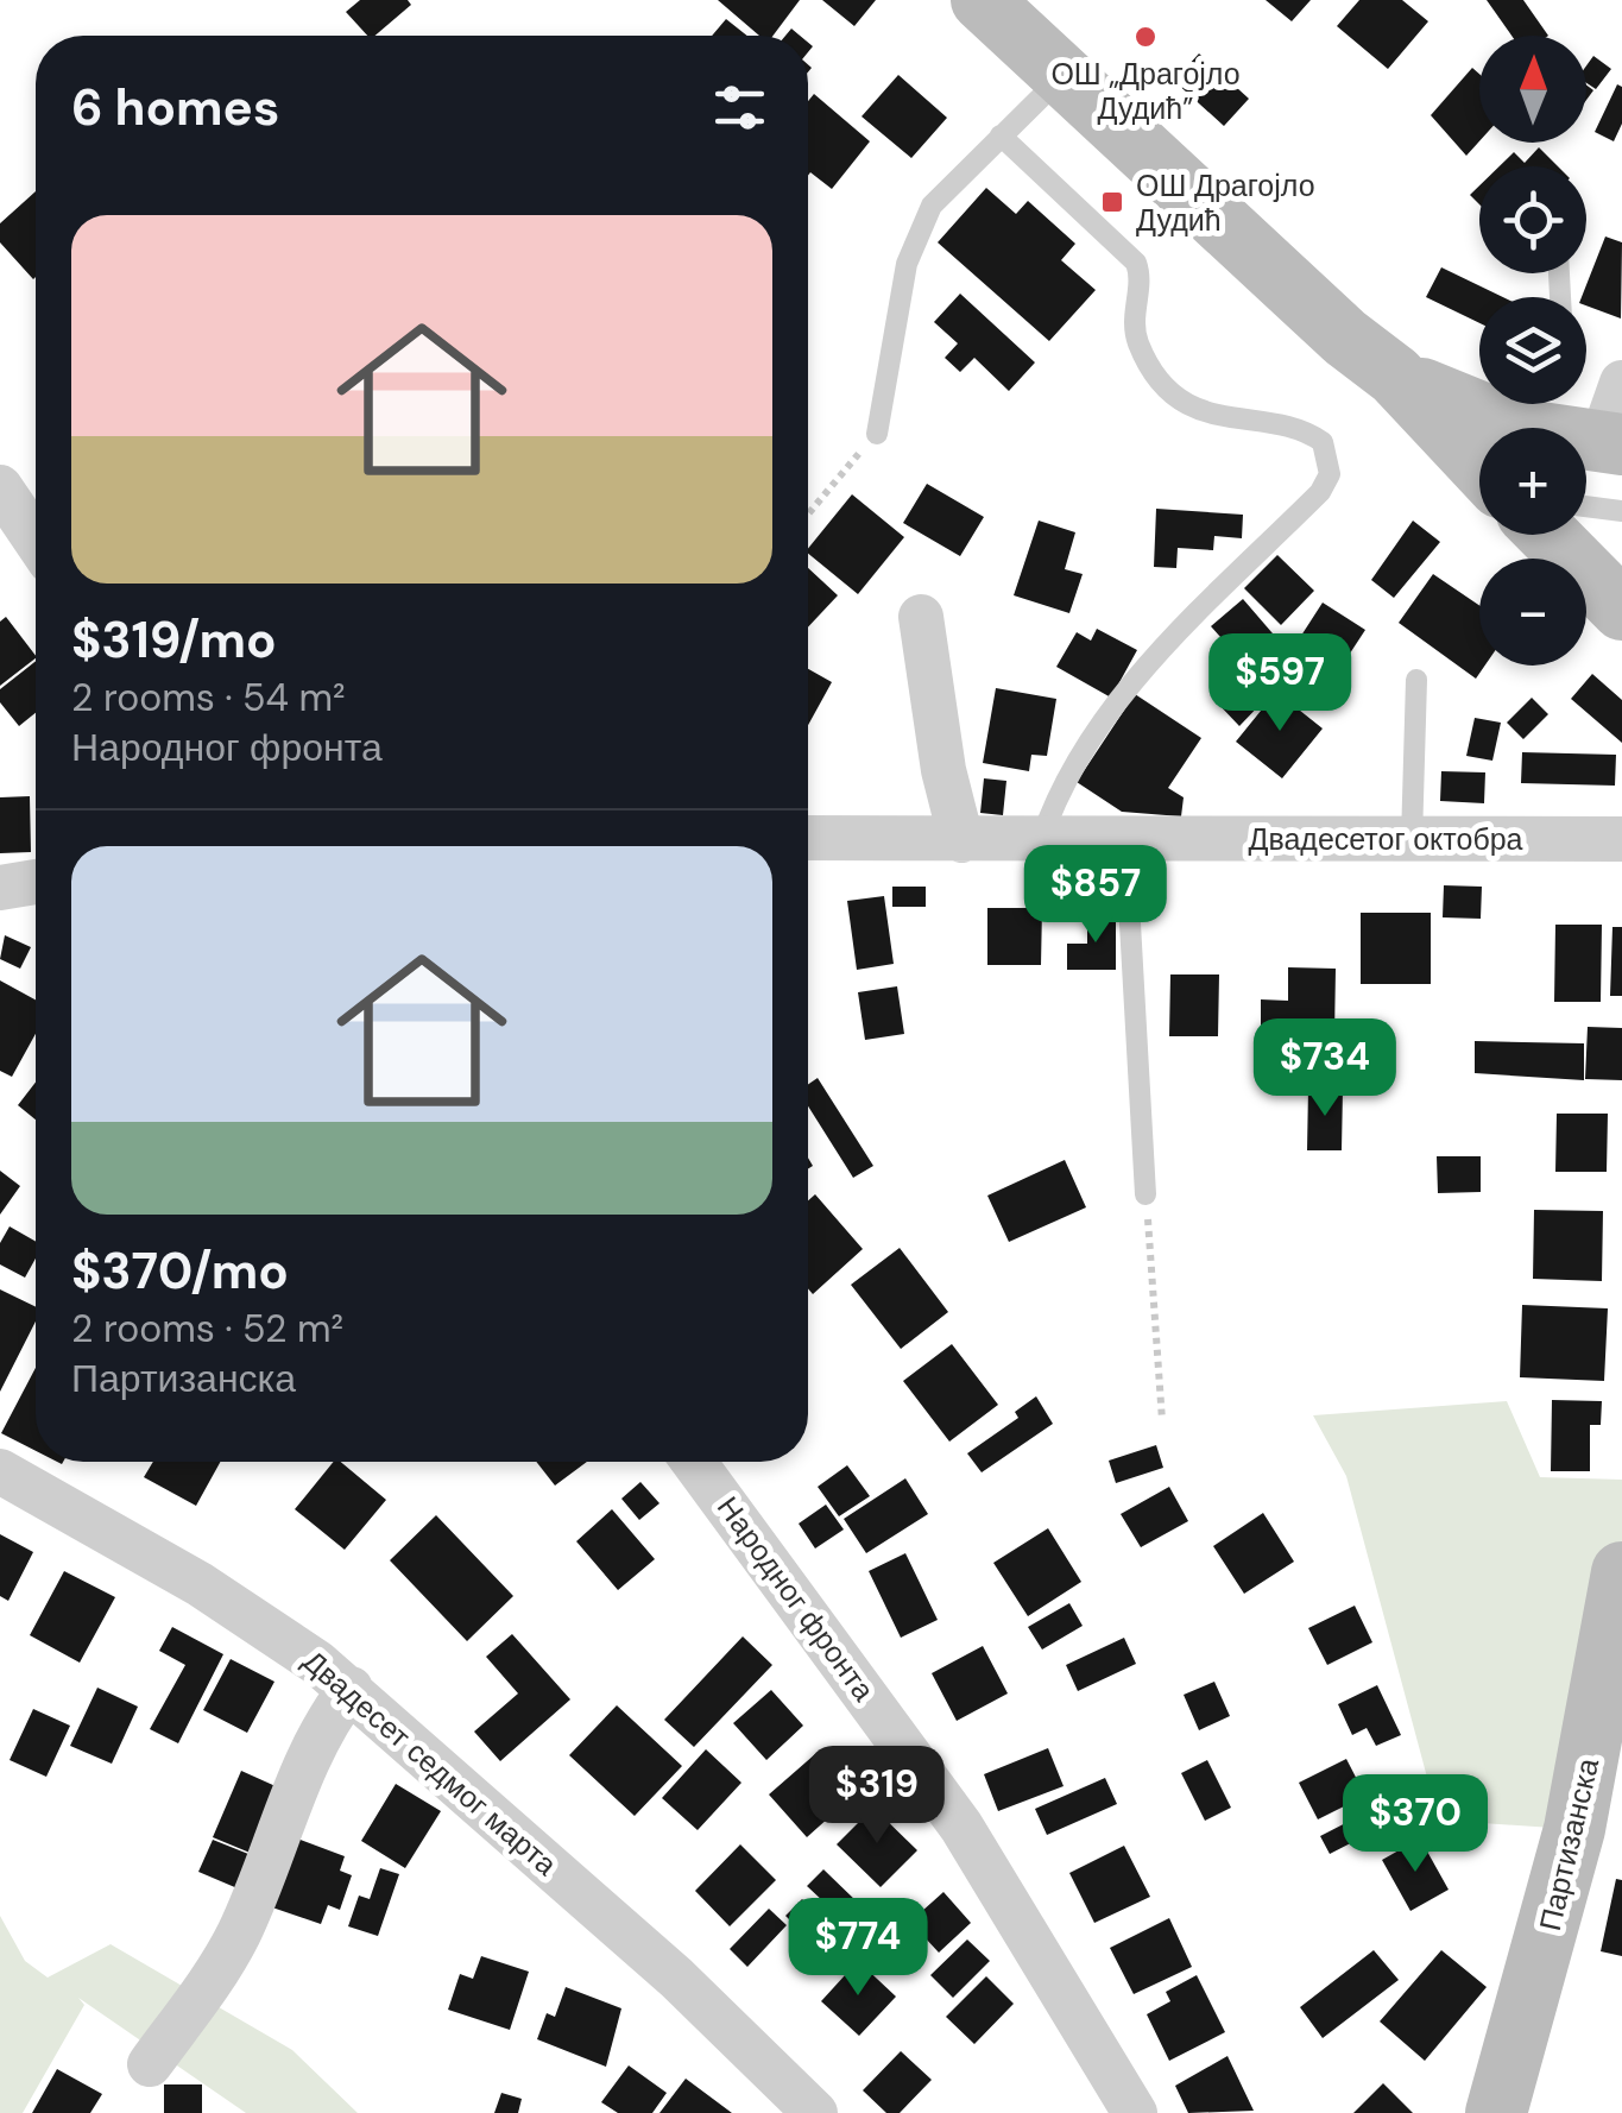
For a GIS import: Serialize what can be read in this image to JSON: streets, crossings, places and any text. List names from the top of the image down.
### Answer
{
  "streets": {
    "street": [
      "Двадесетог октобра",
      "Народног фронта",
      "Двадесет седмог марта",
      "Партизанска"
    ]
  },
  "places": {
    "other": ["ОШ „Драгојло Дудић”"],
    "transit": ["ОШ Драгојло Дудић"]
  },
  "north": "top",
  "page": {
    "map_buttons": ["+", "−"],
    "heading": "6 homes",
    "list": [
      {
        "name": "$319/mo",
        "note": "2 rooms · 54 m² · Народног фронта"
      },
      {
        "name": "$370/mo",
        "note": "2 rooms · 52 m² · Партизанска"
      }
    ],
    "price": [
      "$597",
      "$857",
      "$734",
      "$319",
      "$370",
      "$774"
    ]
  }
}
